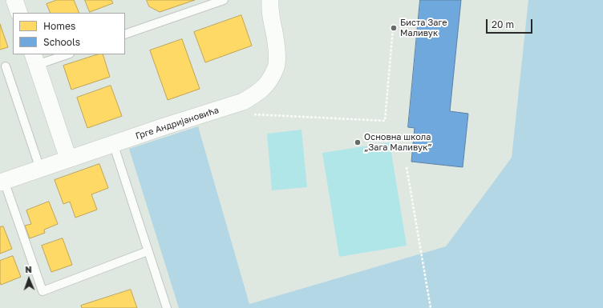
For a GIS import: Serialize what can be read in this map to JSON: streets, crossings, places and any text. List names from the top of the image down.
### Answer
{
  "streets": {
    "street": ["Грге Андријановића"]
  },
  "places": ["Биста Заге Маливук", "Основна школа „Зага Маливук”"],
  "legend": ["Homes", "Schools"],
  "scale_bar": "20 m",
  "north": "top"
}
